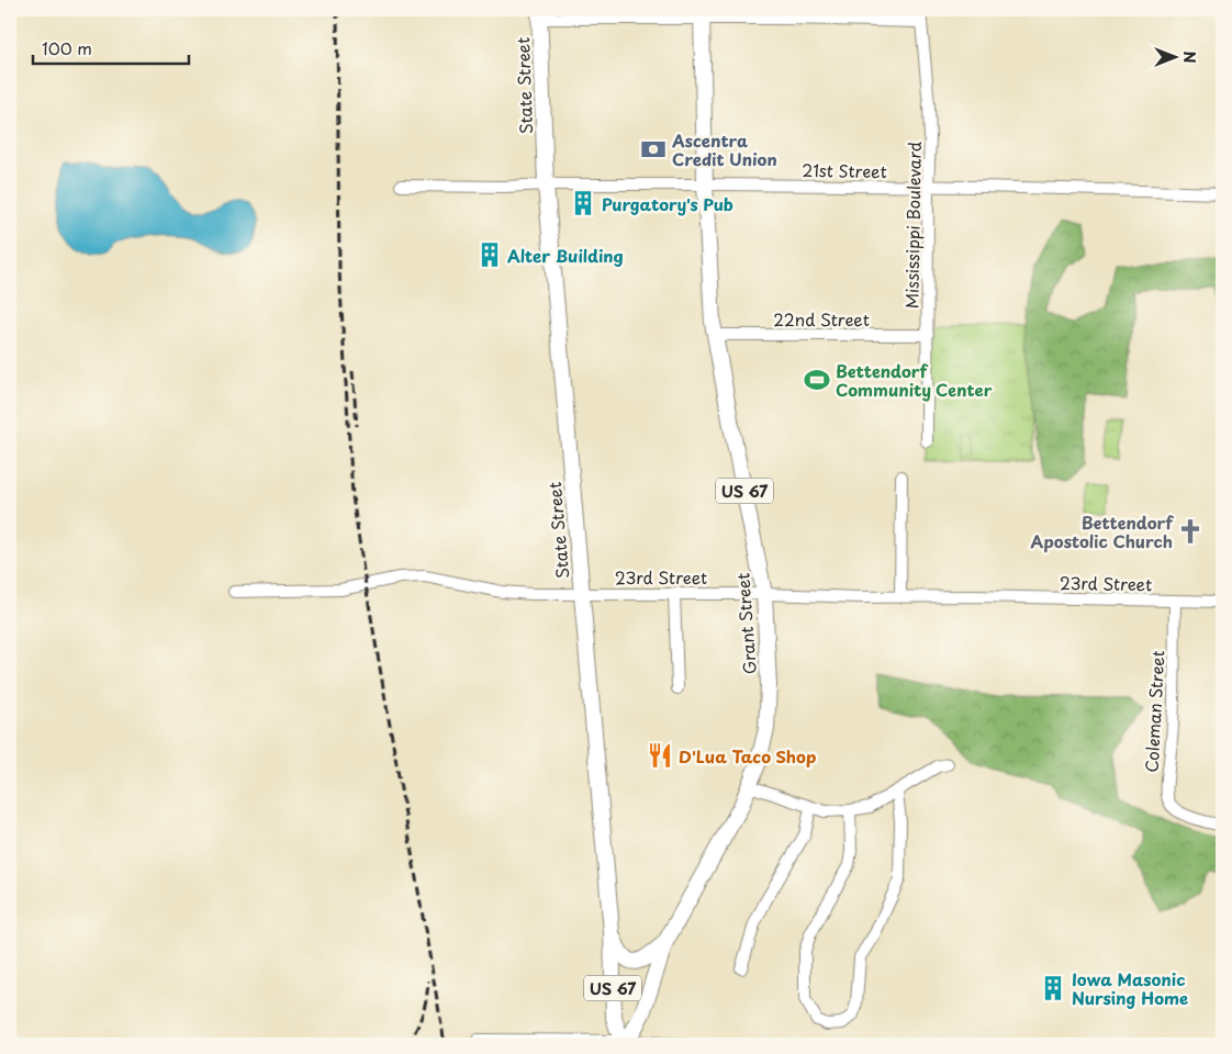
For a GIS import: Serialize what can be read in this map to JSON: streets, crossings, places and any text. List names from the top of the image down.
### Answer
{
  "streets": {
    "main road": ["State Street", "US 67", "Grant Street"],
    "street": [
      "21st Street",
      "Mississippi Boulevard",
      "22nd Street",
      "23rd Street",
      "Coleman Street"
    ]
  },
  "crossings": [
    ["State Street", "21st Street"],
    ["State Street", "23rd Street"],
    ["State Street", "Grant Street"],
    ["21st Street", "Mississippi Boulevard"],
    ["21st Street", "Grant Street"],
    ["Mississippi Boulevard", "22nd Street"],
    ["22nd Street", "Grant Street"],
    ["23rd Street", "Grant Street"],
    ["23rd Street", "Coleman Street"]
  ],
  "places": {
    "bank": ["Ascentra Credit Union"],
    "building": ["Purgatory's Pub", "Alter Building", "Iowa Masonic Nursing Home"],
    "sports": ["Bettendorf Community Center"],
    "church": ["Bettendorf Apostolic Church"],
    "restaurant": ["D'Lua Taco Shop"]
  },
  "scale_bar": "100 m",
  "north": "right"
}
